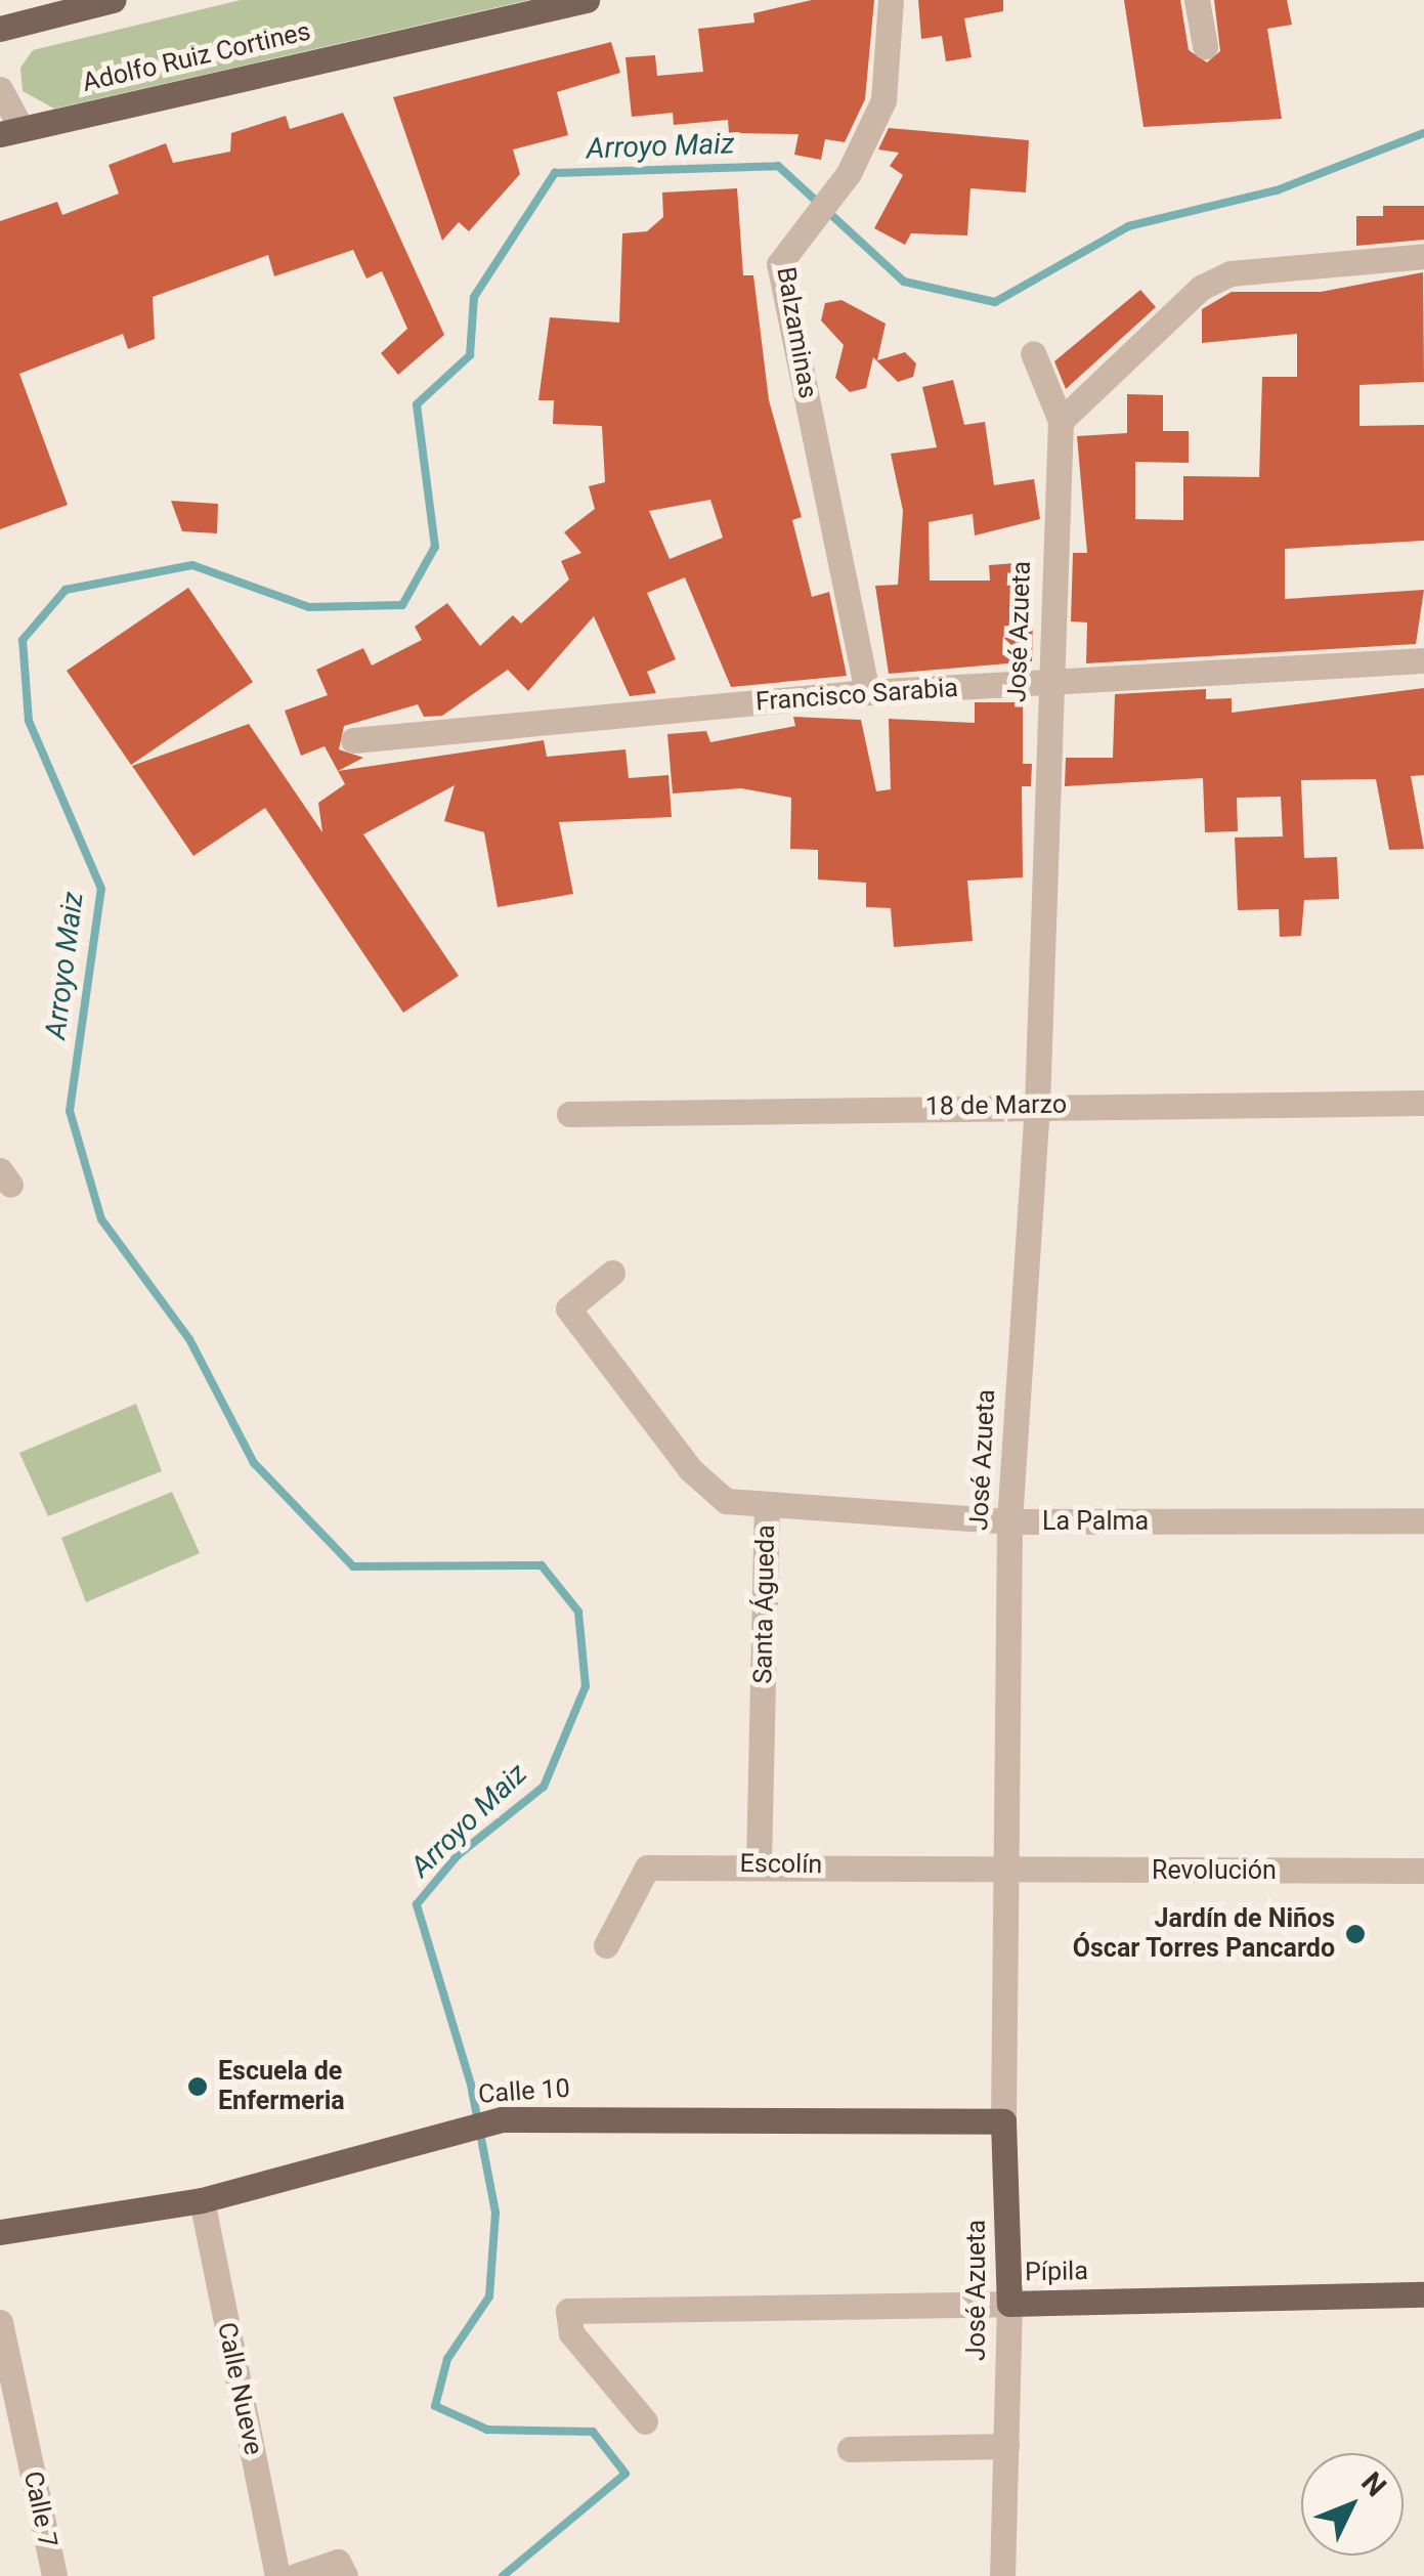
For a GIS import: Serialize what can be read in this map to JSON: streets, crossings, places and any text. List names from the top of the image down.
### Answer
{
  "streets": {
    "main road": [
      "Adolfo Ruiz Cortines",
      "José Azueta",
      "Calle 10",
      "Pípila"
    ],
    "street": [
      "Balzaminas",
      "Francisco Sarabia",
      "18 de Marzo",
      "La Palma",
      "Santa Águeda",
      "Escolín",
      "Revolución",
      "Calle Nueve",
      "Calle 7"
    ]
  },
  "crossings": [
    ["Balzaminas", "Francisco Sarabia"],
    ["José Azueta", "Francisco Sarabia"],
    ["José Azueta", "18 de Marzo"],
    ["José Azueta", "La Palma"],
    ["José Azueta", "Escolín"],
    ["José Azueta", "Revolución"],
    ["José Azueta", "Calle 10"],
    ["José Azueta", "Pípila"],
    ["La Palma", "Santa Águeda"],
    ["Santa Águeda", "Escolín"],
    ["Escolín", "Revolución"],
    ["Calle 10", "Calle Nueve"]
  ],
  "water": ["Arroyo Maiz"],
  "places": ["Jardín de Niños Óscar Torres Pancardo", "Escuela de Enfermeria"],
  "north": "top right"
}
